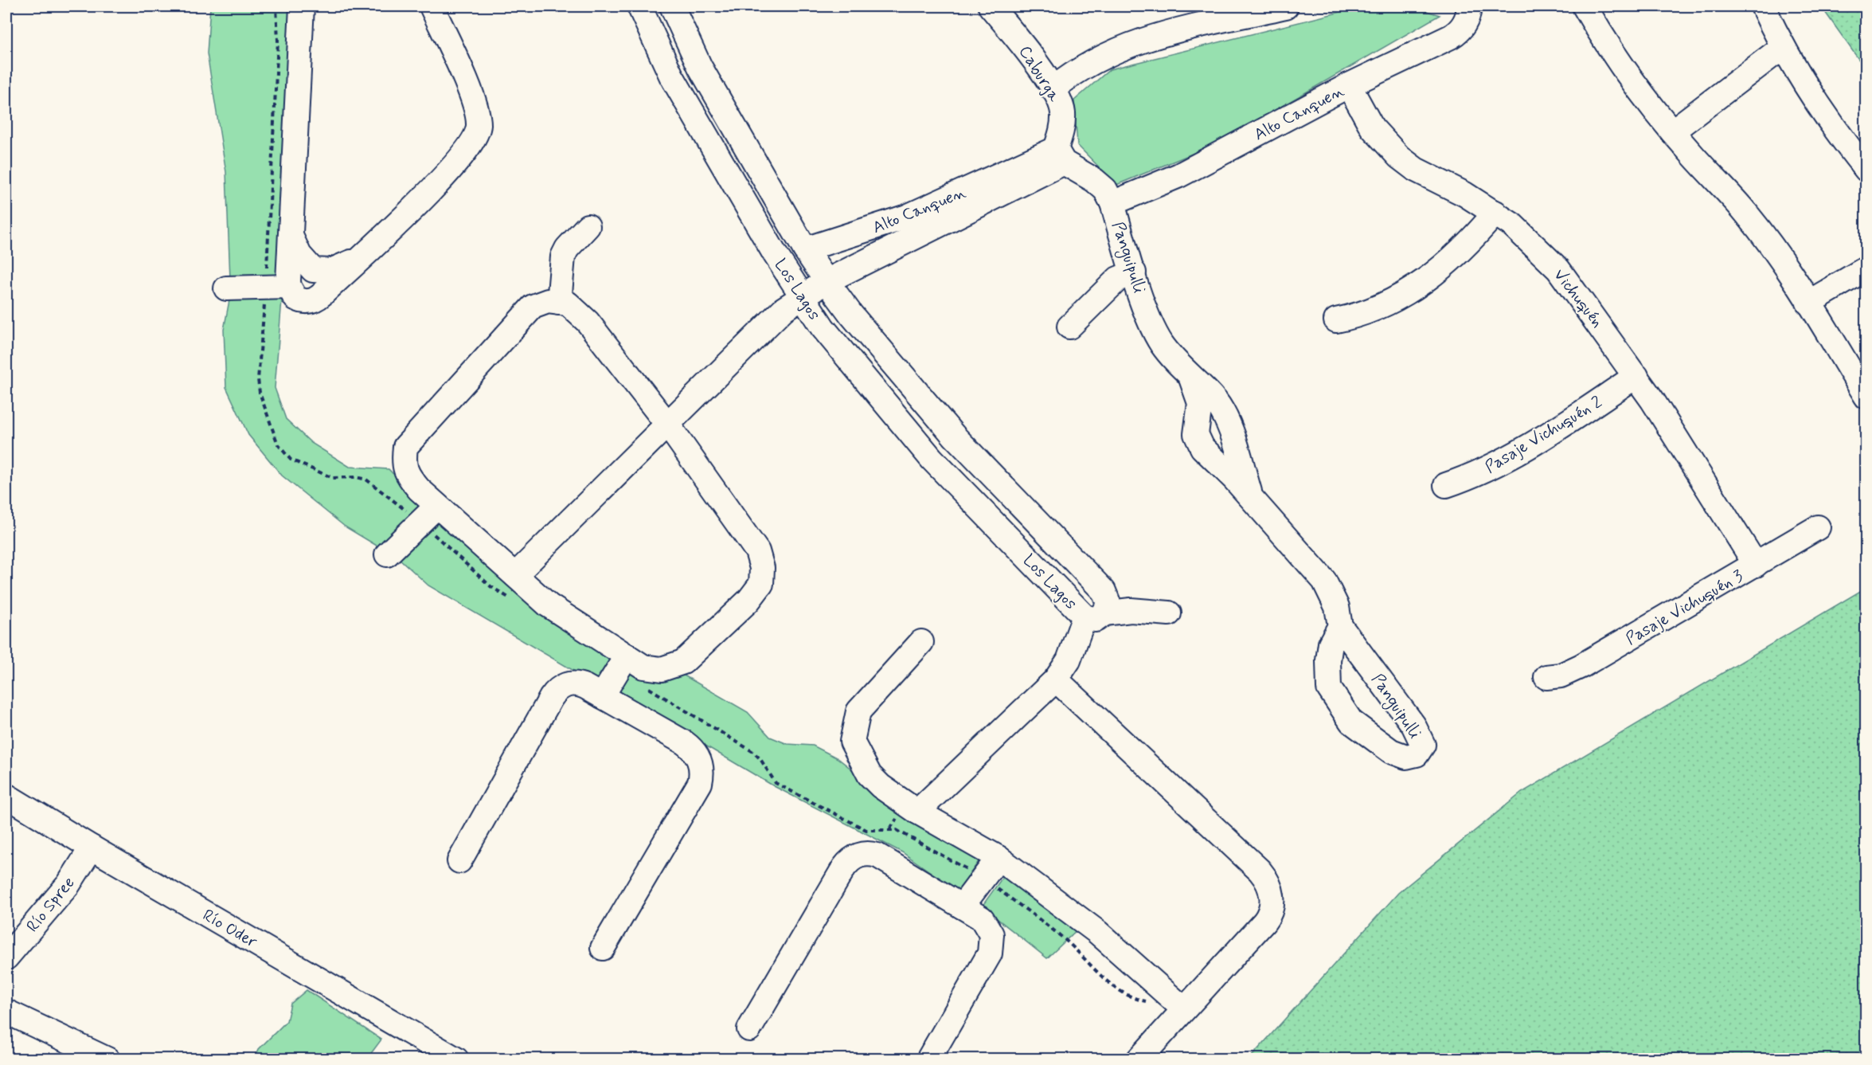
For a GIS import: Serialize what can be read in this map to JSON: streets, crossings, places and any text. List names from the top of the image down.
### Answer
{
  "streets": {
    "street": [
      "Caburga",
      "Alto Canquen",
      "Panguipulli",
      "Los Lagos",
      "Vichuquén",
      "Pasaje Vichuquén 2",
      "Pasaje Vichuquén 3",
      "Río Spree",
      "Río Oder"
    ]
  },
  "crossings": [
    ["Caburga", "Alto Canquen"],
    ["Caburga", "Panguipulli"],
    ["Alto Canquen", "Panguipulli"],
    ["Alto Canquen", "Los Lagos"],
    ["Alto Canquen", "Vichuquén"],
    ["Vichuquén", "Pasaje Vichuquén 2"],
    ["Vichuquén", "Pasaje Vichuquén 3"],
    ["Río Spree", "Río Oder"]
  ]
}
